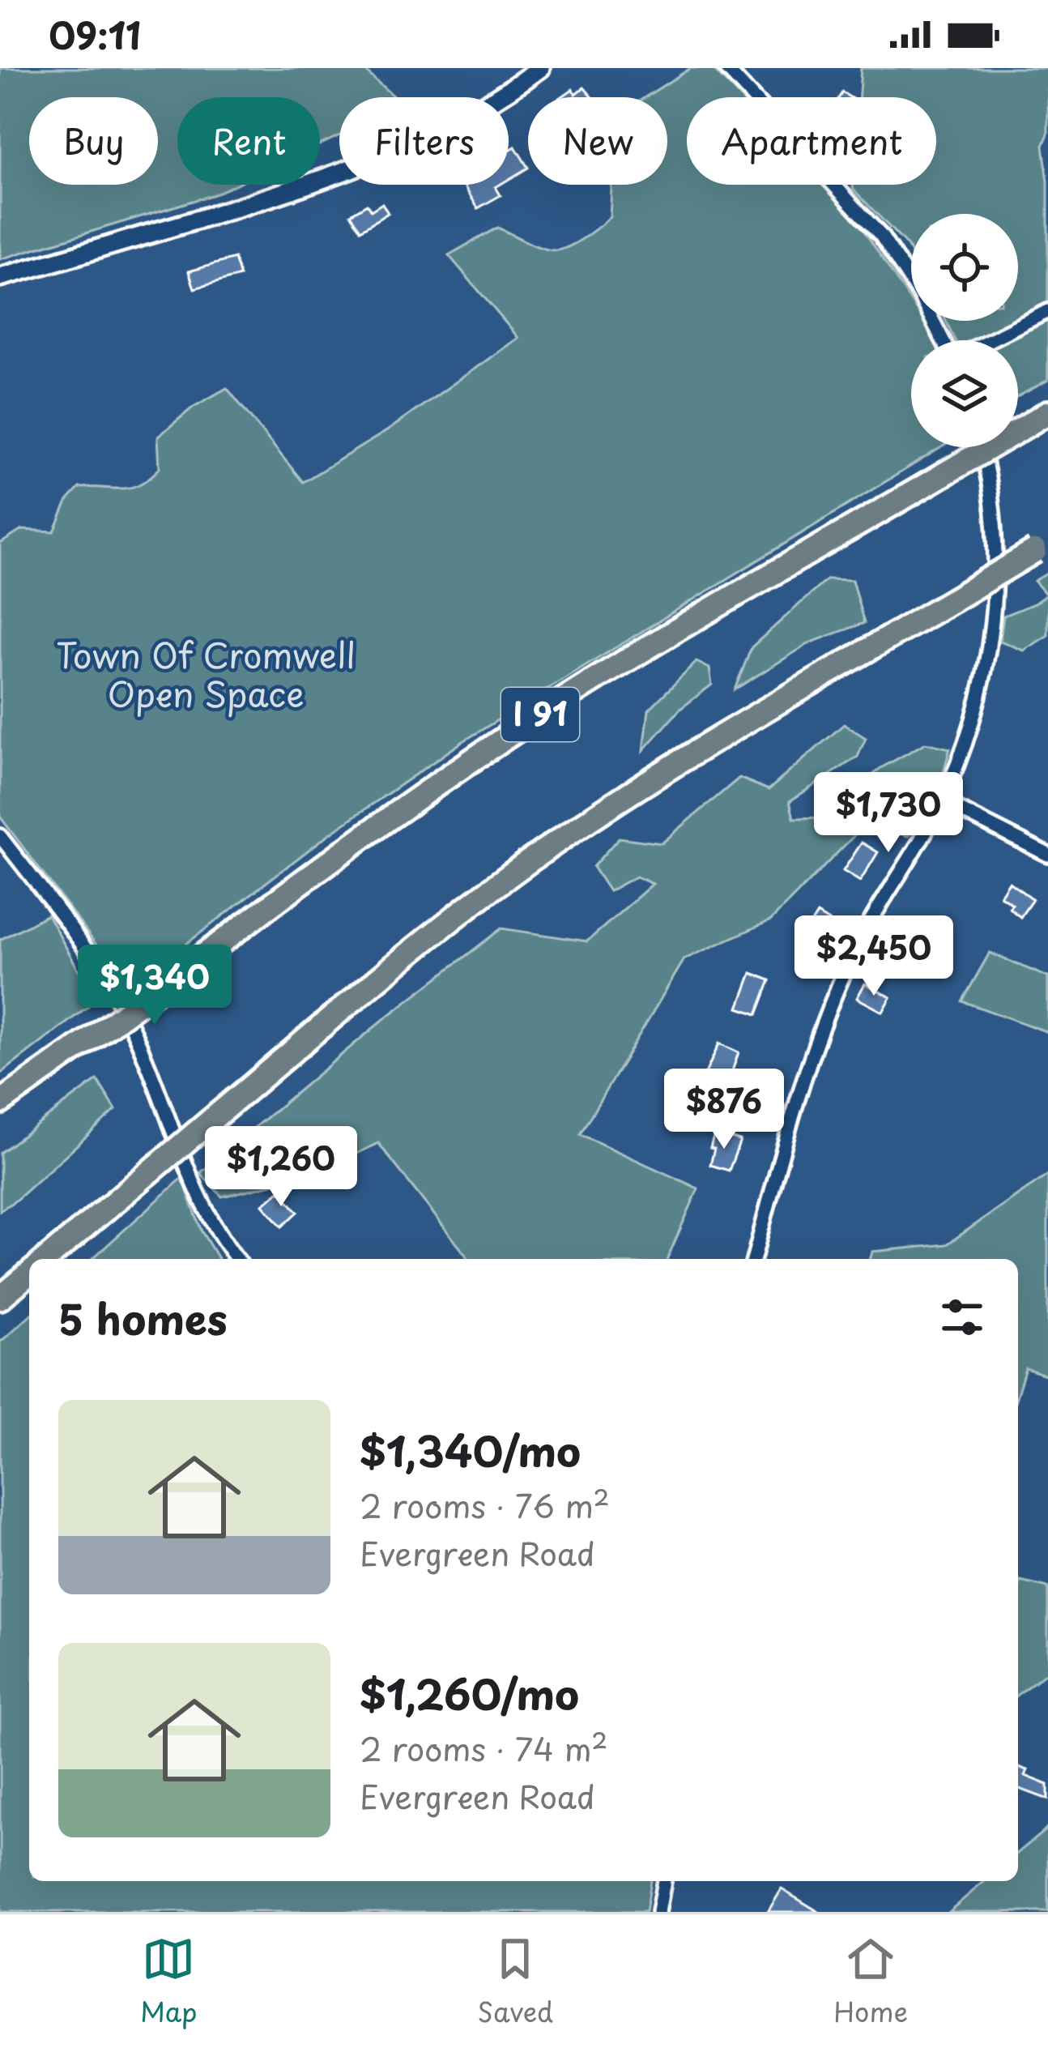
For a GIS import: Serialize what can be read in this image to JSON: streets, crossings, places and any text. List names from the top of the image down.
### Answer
{
  "streets": {
    "highway": ["I 91"]
  },
  "parks": ["Town Of Cromwell Open Space"],
  "page": {
    "status": "09:11",
    "chip": [
      "Buy",
      "Rent",
      "Filters",
      "New",
      "Apartment"
    ],
    "price": [
      "$1,730",
      "$2,450",
      "$1,340",
      "$876",
      "$1,260"
    ],
    "heading": "5 homes",
    "list": [
      {
        "name": "$1,340/mo",
        "note": "2 rooms · 76 m² · Evergreen Road"
      },
      {
        "name": "$1,260/mo",
        "note": "2 rooms · 74 m² · Evergreen Road"
      }
    ],
    "tabs": ["Map", "Saved", "Home"]
  }
}
